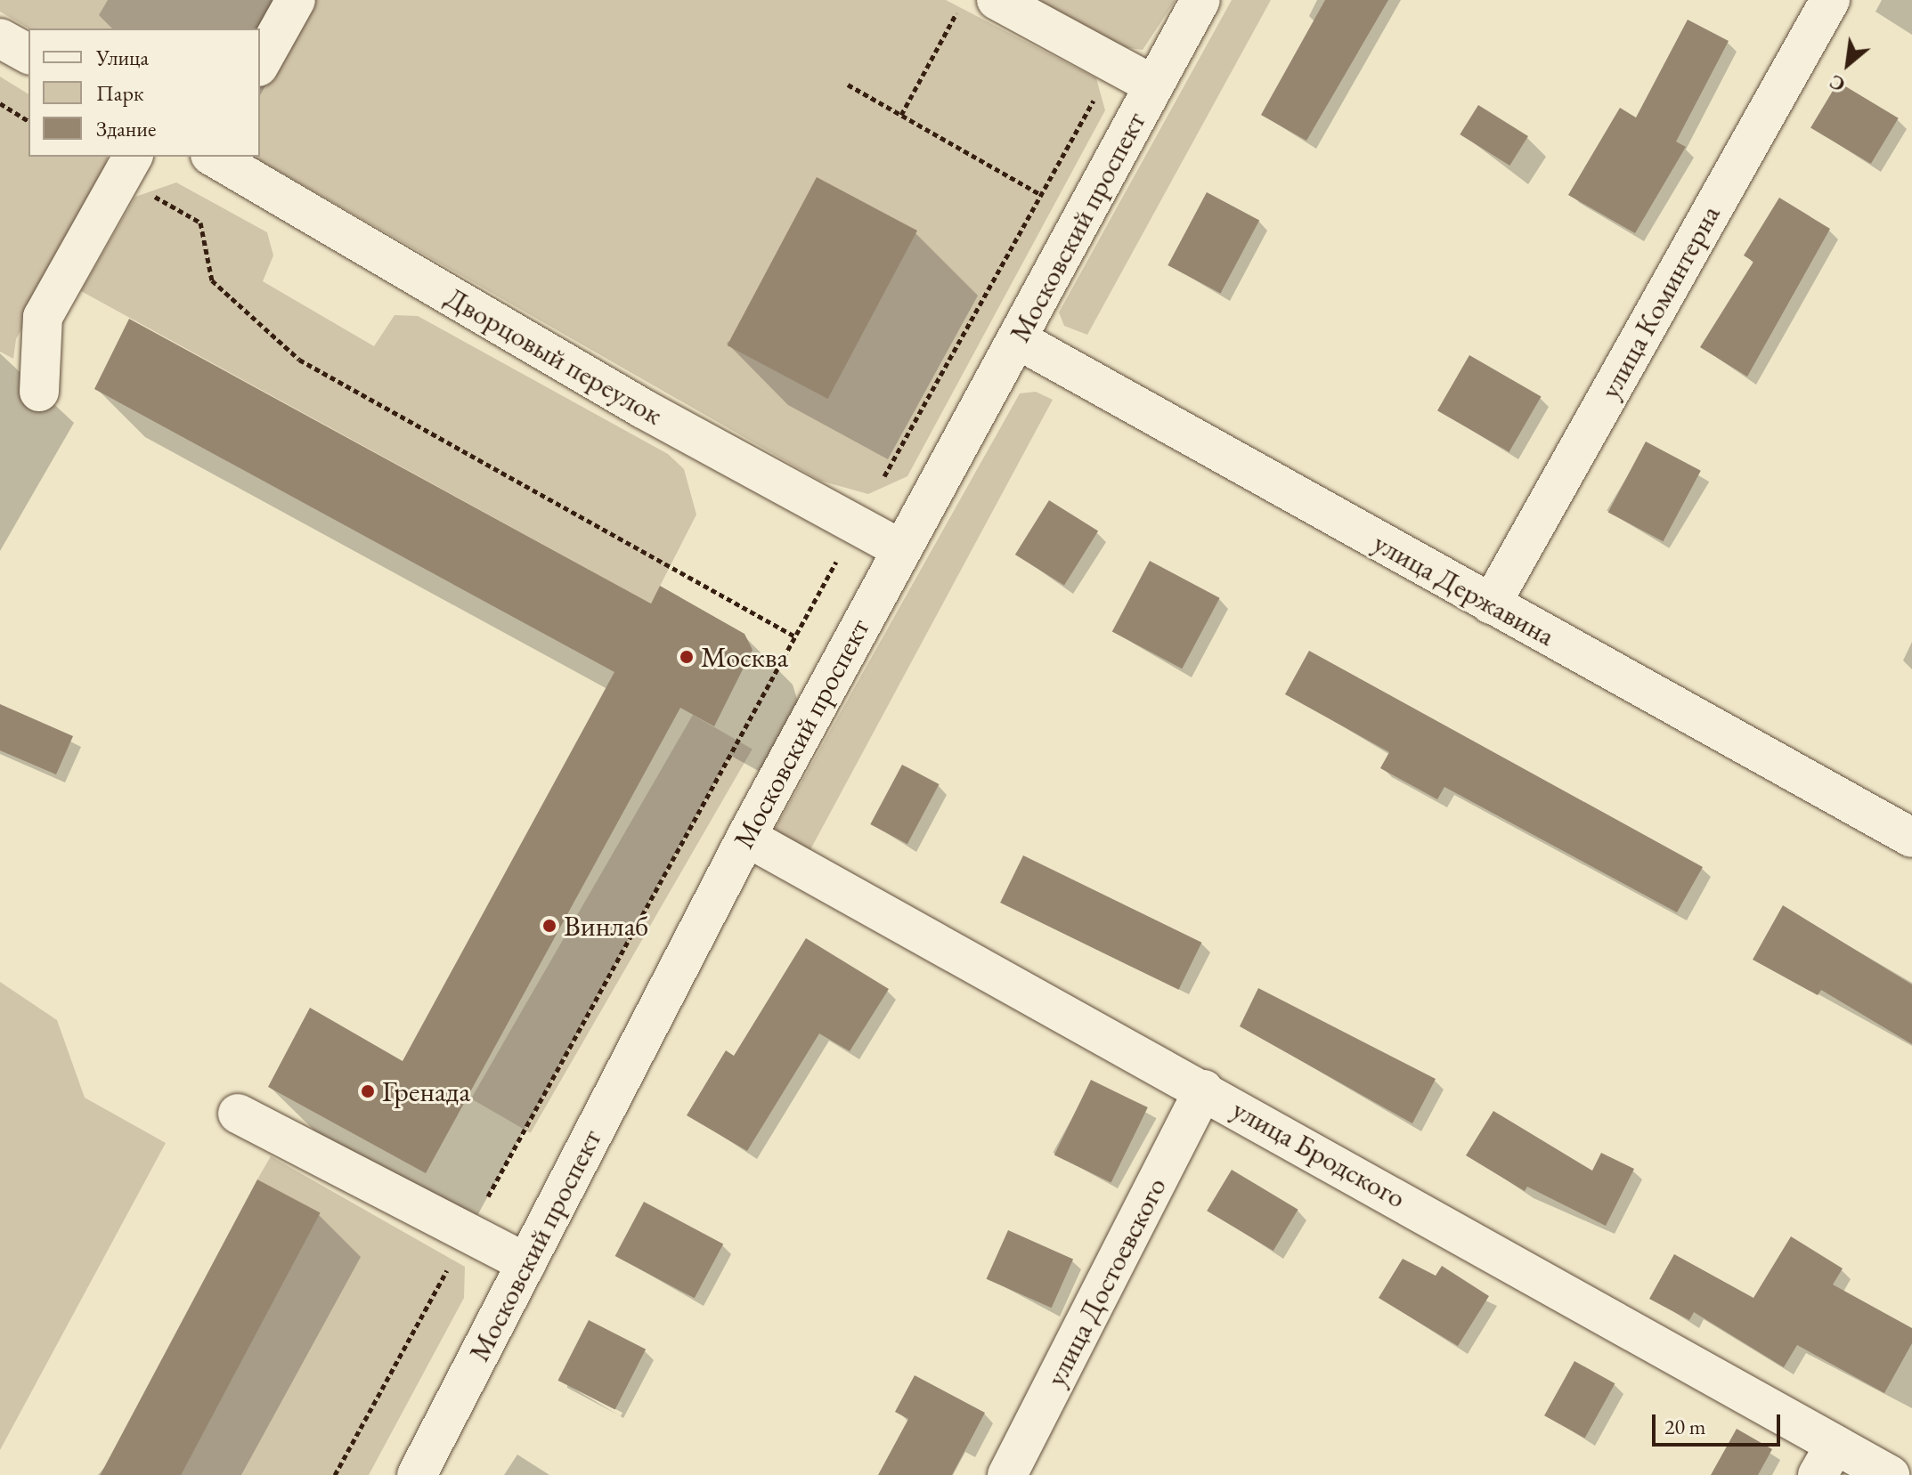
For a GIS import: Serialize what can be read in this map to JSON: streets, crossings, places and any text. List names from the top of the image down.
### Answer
{
  "streets": {
    "street": [
      "Московский проспект",
      "улица Коминтерна",
      "Дворцовый переулок",
      "улица Державина",
      "улица Бродского",
      "улица Достоевского"
    ]
  },
  "crossings": [
    ["Московский проспект", "Дворцовый переулок"],
    ["Московский проспект", "улица Державина"],
    ["Московский проспект", "улица Бродского"],
    ["улица Коминтерна", "улица Державина"],
    ["улица Бродского", "улица Достоевского"]
  ],
  "places": ["Москва", "Винлаб", "Гренада"],
  "legend": ["Улица", "Парк", "Здание"],
  "scale_bar": "20 m",
  "north": "bottom left"
}
